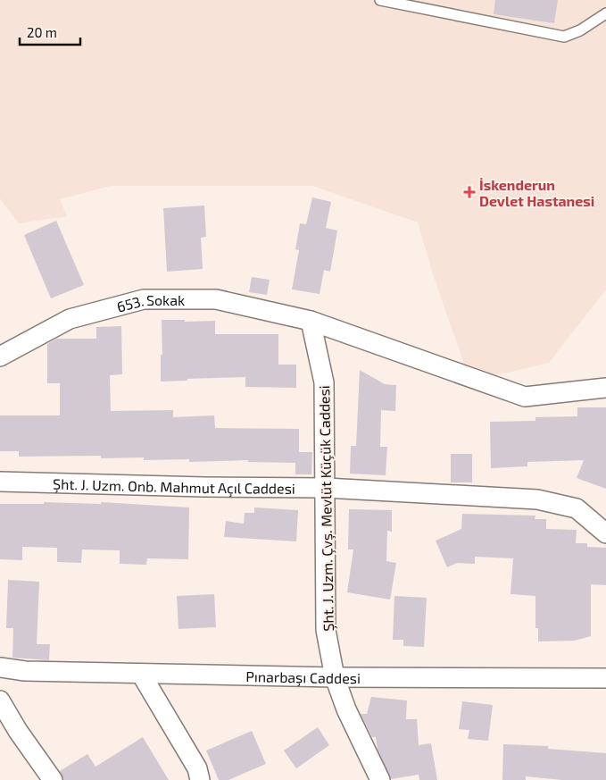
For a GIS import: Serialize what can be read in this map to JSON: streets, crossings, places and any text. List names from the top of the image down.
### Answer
{
  "streets": {
    "street": [
      "653. Sokak",
      "Şht. J. Uzm. Onb. Mahmut Açıl Caddesi",
      "Şht. J. Uzm. Çvş. Mevlüt Küçük Caddesi",
      "Pınarbaşı Caddesi"
    ]
  },
  "crossings": [
    ["653. Sokak", "Şht. J. Uzm. Çvş. Mevlüt Küçük Caddesi"],
    ["Şht. J. Uzm. Onb. Mahmut Açıl Caddesi", "Şht. J. Uzm. Çvş. Mevlüt Küçük Caddesi"],
    ["Şht. J. Uzm. Çvş. Mevlüt Küçük Caddesi", "Pınarbaşı Caddesi"]
  ],
  "places": {
    "health": ["İskenderun Devlet Hastanesi"]
  },
  "scale_bar": "20 m"
}
